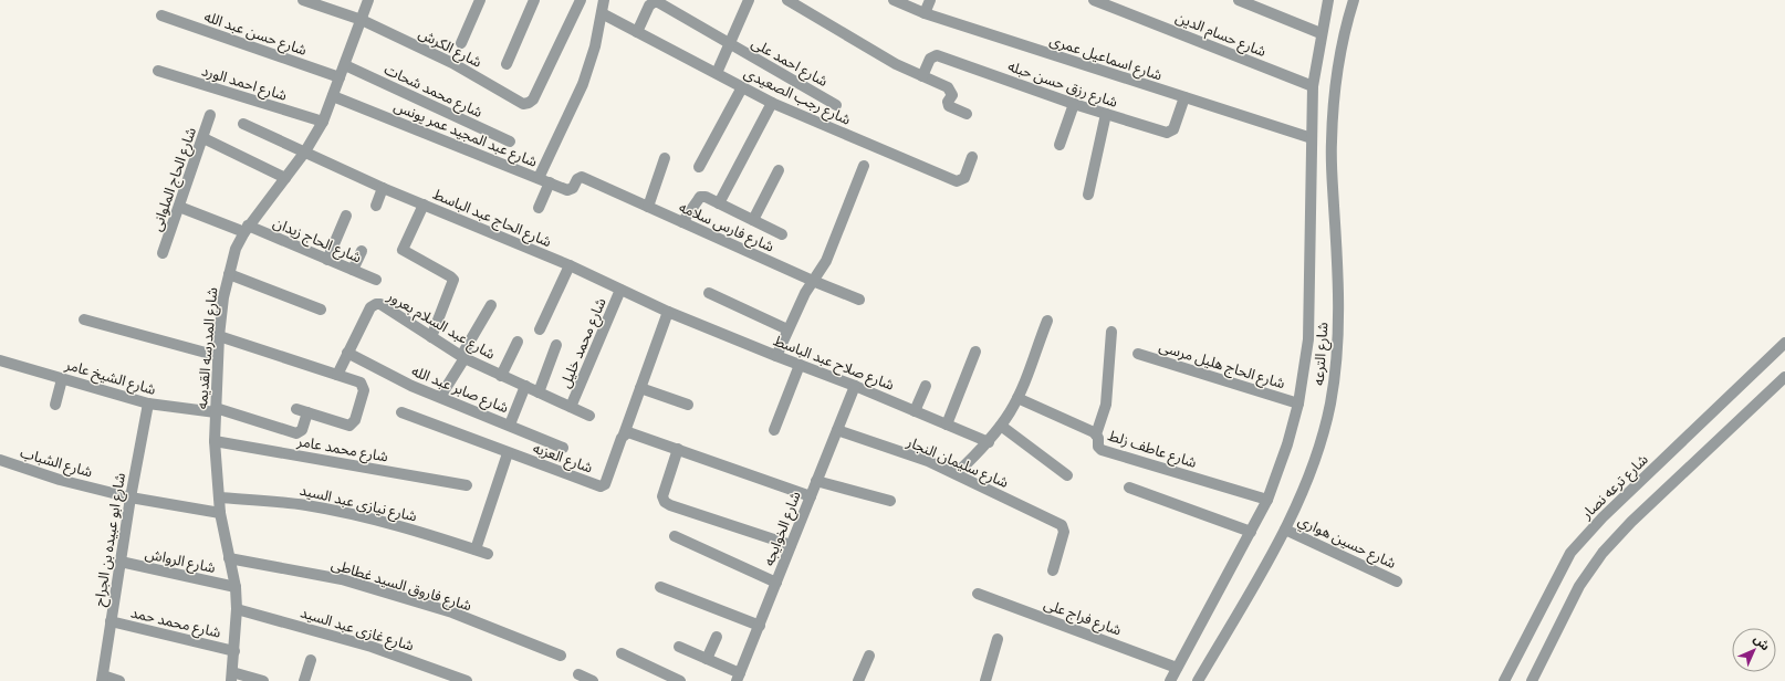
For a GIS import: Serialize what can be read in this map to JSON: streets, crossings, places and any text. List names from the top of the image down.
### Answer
{
  "streets": {
    "street": [
      "شارع حسن عبد الله",
      "شارع حسام الدين",
      "شارع الكرش",
      "شارع اسماعيل عمرى",
      "شارع احمد على",
      "شارع احمد الورد",
      "شارع رزق حسن حبله",
      "شارع محمد شحات",
      "شارع رجب الصعيدى",
      "شارع عبد المجيد عمر يونس",
      "شارع الحاج الملوانى",
      "شارع الحاج عبد الباسط",
      "شارع فارس سلامه",
      "شارع الحاج زيدان",
      "شارع عبد السلام بعرور",
      "شارع محمد خليل",
      "شارع المدرسه القديمه",
      "شارع الترعه",
      "شارع صلاح عبد الباسط",
      "شارع الحاج هليل مرسى",
      "شارع الشيخ عامر",
      "شارع صابر عبد الله",
      "شارع محمد عامر",
      "شارع عاطف زلط",
      "شارع العزبه",
      "شارع الشباب",
      "شارع سليمان النجار",
      "شارع ترعه نصار",
      "شارع نيازى عبد السيد",
      "شارع الخوايجه",
      "شارع ابو عبيده بن الجراح",
      "شارع حسين هواري",
      "شارع الرواش",
      "شارع فاروق السيد غطاطى",
      "شارع فراج على",
      "شارع محمد حمد",
      "شارع غازى عبد السيد"
    ]
  },
  "crossings": [
    ["شارع حسن عبد الله", "شارع المدرسه القديمه"],
    ["شارع حسام الدين", "شارع الترعه"],
    ["شارع الكرش", "شارع المدرسه القديمه"],
    ["شارع اسماعيل عمرى", "شارع رزق حسن حبله"],
    ["شارع اسماعيل عمرى", "شارع الترعه"],
    ["شارع احمد على", "شارع رجب الصعيدى"],
    ["شارع احمد الورد", "شارع المدرسه القديمه"],
    ["شارع محمد شحات", "شارع المدرسه القديمه"],
    ["شارع عبد المجيد عمر يونس", "شارع فارس سلامه"],
    ["شارع عبد المجيد عمر يونس", "شارع المدرسه القديمه"],
    ["شارع الحاج الملوانى", "شارع الحاج زيدان"],
    ["شارع الحاج عبد الباسط", "شارع محمد خليل"],
    ["شارع الحاج عبد الباسط", "شارع المدرسه القديمه"],
    ["شارع الحاج عبد الباسط", "شارع صلاح عبد الباسط"],
    ["شارع الحاج زيدان", "شارع المدرسه القديمه"],
    ["شارع عبد السلام بعرور", "شارع محمد خليل"],
    ["شارع عبد السلام بعرور", "شارع صابر عبد الله"],
    ["شارع المدرسه القديمه", "شارع الشيخ عامر"],
    ["شارع المدرسه القديمه", "شارع محمد عامر"],
    ["شارع المدرسه القديمه", "شارع الشباب"],
    ["شارع المدرسه القديمه", "شارع نيازى عبد السيد"],
    ["شارع المدرسه القديمه", "شارع الرواش"],
    ["شارع المدرسه القديمه", "شارع فاروق السيد غطاطى"],
    ["شارع المدرسه القديمه", "شارع محمد حمد"],
    ["شارع المدرسه القديمه", "شارع غازى عبد السيد"],
    ["شارع الترعه", "شارع الحاج هليل مرسى"],
    ["شارع الترعه", "شارع عاطف زلط"],
    ["شارع الترعه", "شارع حسين هواري"],
    ["شارع الترعه", "شارع فراج على"],
    ["شارع صلاح عبد الباسط", "شارع الخوايجه"],
    ["شارع الشيخ عامر", "شارع ابو عبيده بن الجراح"],
    ["شارع الشباب", "شارع ابو عبيده بن الجراح"],
    ["شارع سليمان النجار", "شارع الخوايجه"],
    ["شارع ابو عبيده بن الجراح", "شارع الرواش"],
    ["شارع ابو عبيده بن الجراح", "شارع محمد حمد"]
  ],
  "north": "top right"
}
